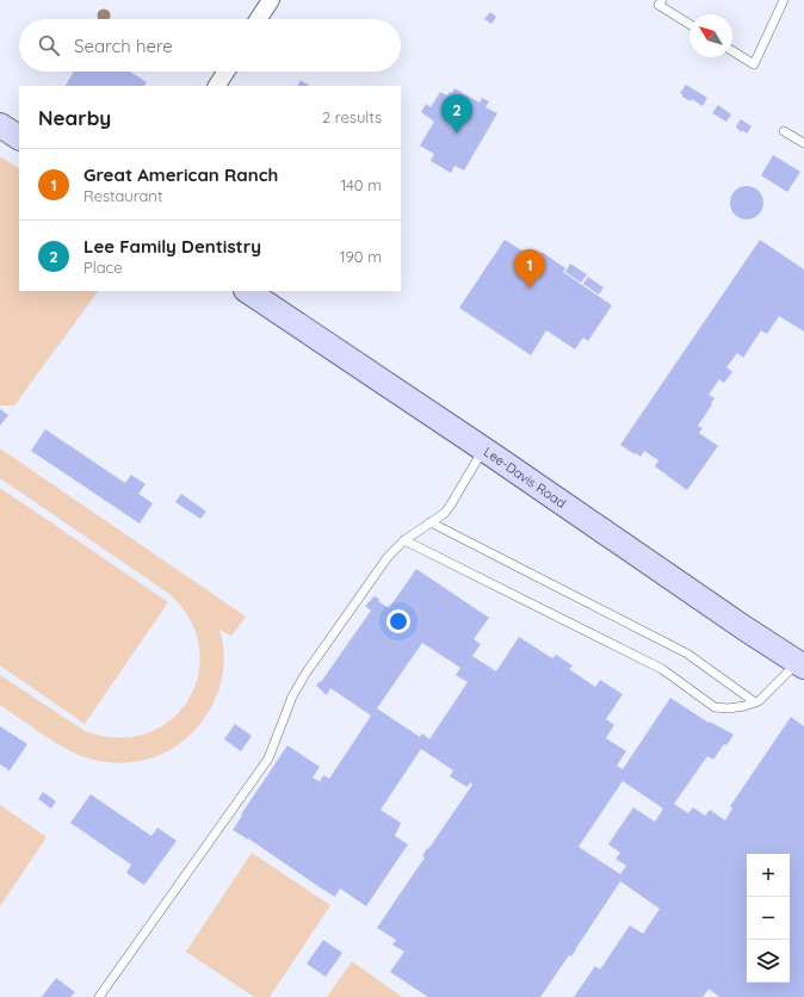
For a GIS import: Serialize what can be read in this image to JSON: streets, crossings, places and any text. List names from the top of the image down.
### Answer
{
  "streets": {
    "main road": ["Lee-Davis Road"]
  },
  "north": "top left",
  "page": {
    "search": "Search here",
    "heading": ["Nearby", "2 results"],
    "pins": ["2", "1"],
    "list": [
      {
        "mark": "1",
        "name": "Great American Ranch",
        "note": "Restaurant",
        "value": "140 m"
      },
      {
        "mark": "2",
        "name": "Lee Family Dentistry",
        "note": "Place",
        "value": "190 m"
      }
    ],
    "map_buttons": ["+", "−"]
  }
}
